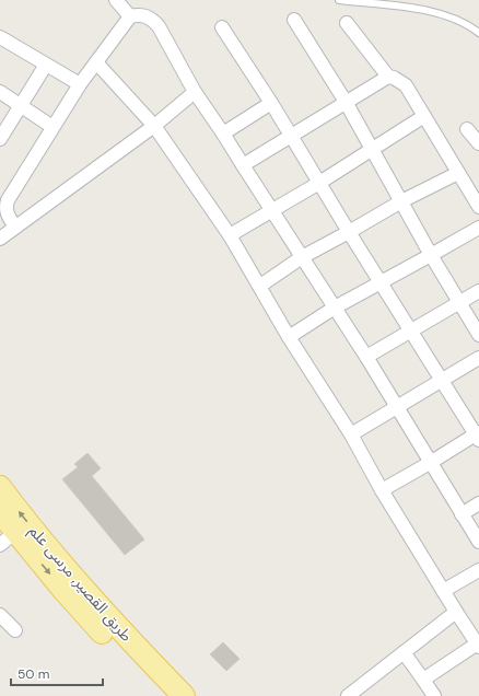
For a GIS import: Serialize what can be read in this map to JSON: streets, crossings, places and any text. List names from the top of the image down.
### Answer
{
  "streets": {
    "main road": ["طريق القصير, مرسى علم"]
  },
  "scale_bar": "50 m"
}
